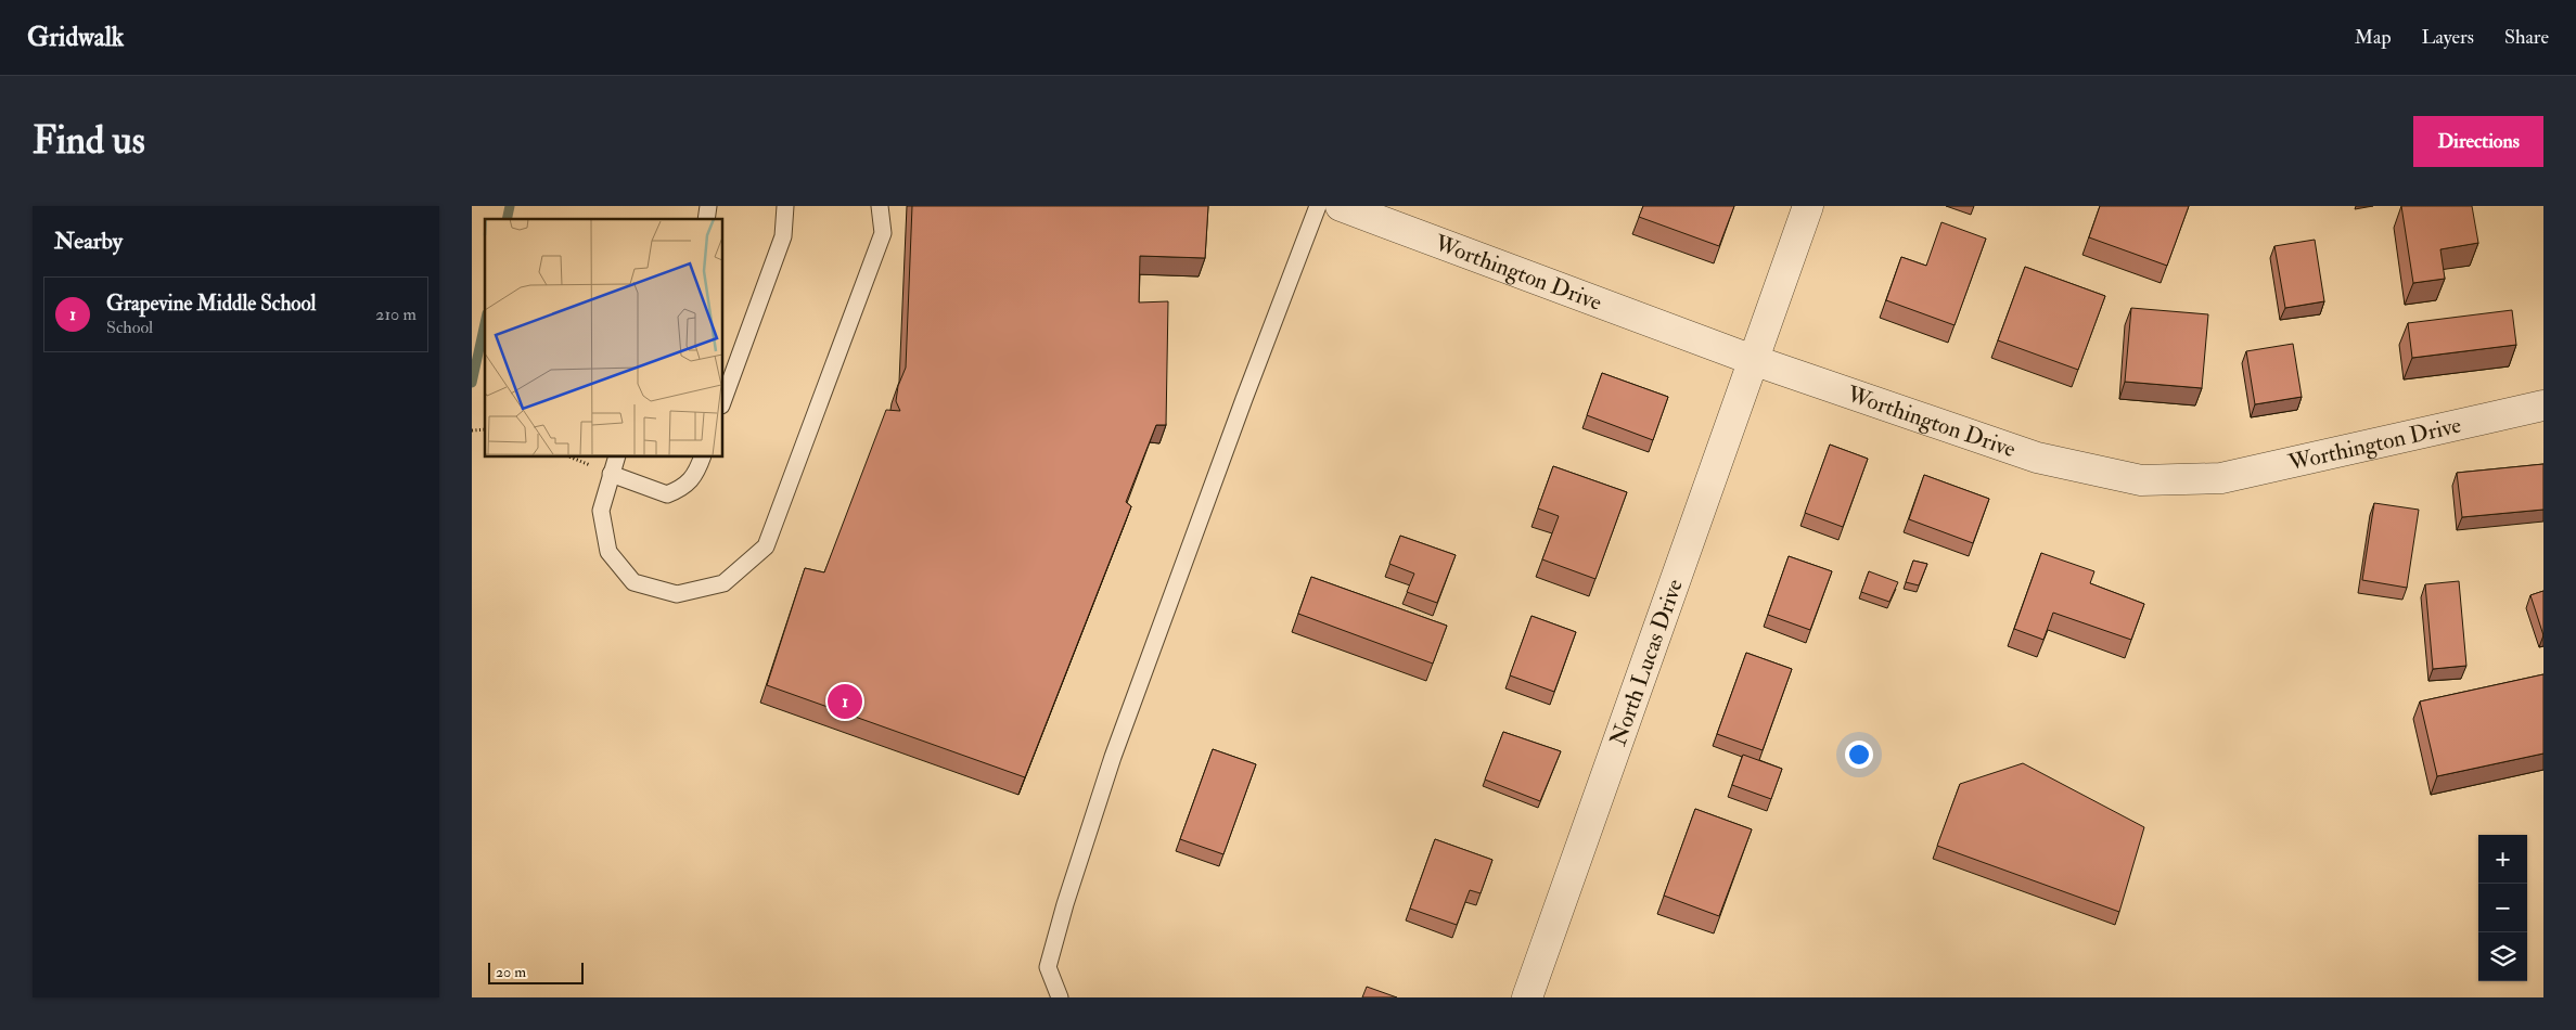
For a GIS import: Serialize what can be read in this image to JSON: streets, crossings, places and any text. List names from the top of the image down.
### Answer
{
  "streets": {
    "street": ["Worthington Drive", "North Lucas Drive"]
  },
  "crossings": [
    ["Worthington Drive", "North Lucas Drive"]
  ],
  "scale_bar": "20 m",
  "page": {
    "header": "Gridwalk",
    "nav": ["Map", "Layers", "Share"],
    "buttons": "Directions",
    "title": "Find us",
    "heading": "Nearby",
    "list": [
      {
        "mark": "1",
        "name": "Grapevine Middle School",
        "note": "School",
        "value": "210 m"
      }
    ],
    "pins": "1",
    "map_buttons": ["+", "−"],
    "scale": "20 m"
  }
}
